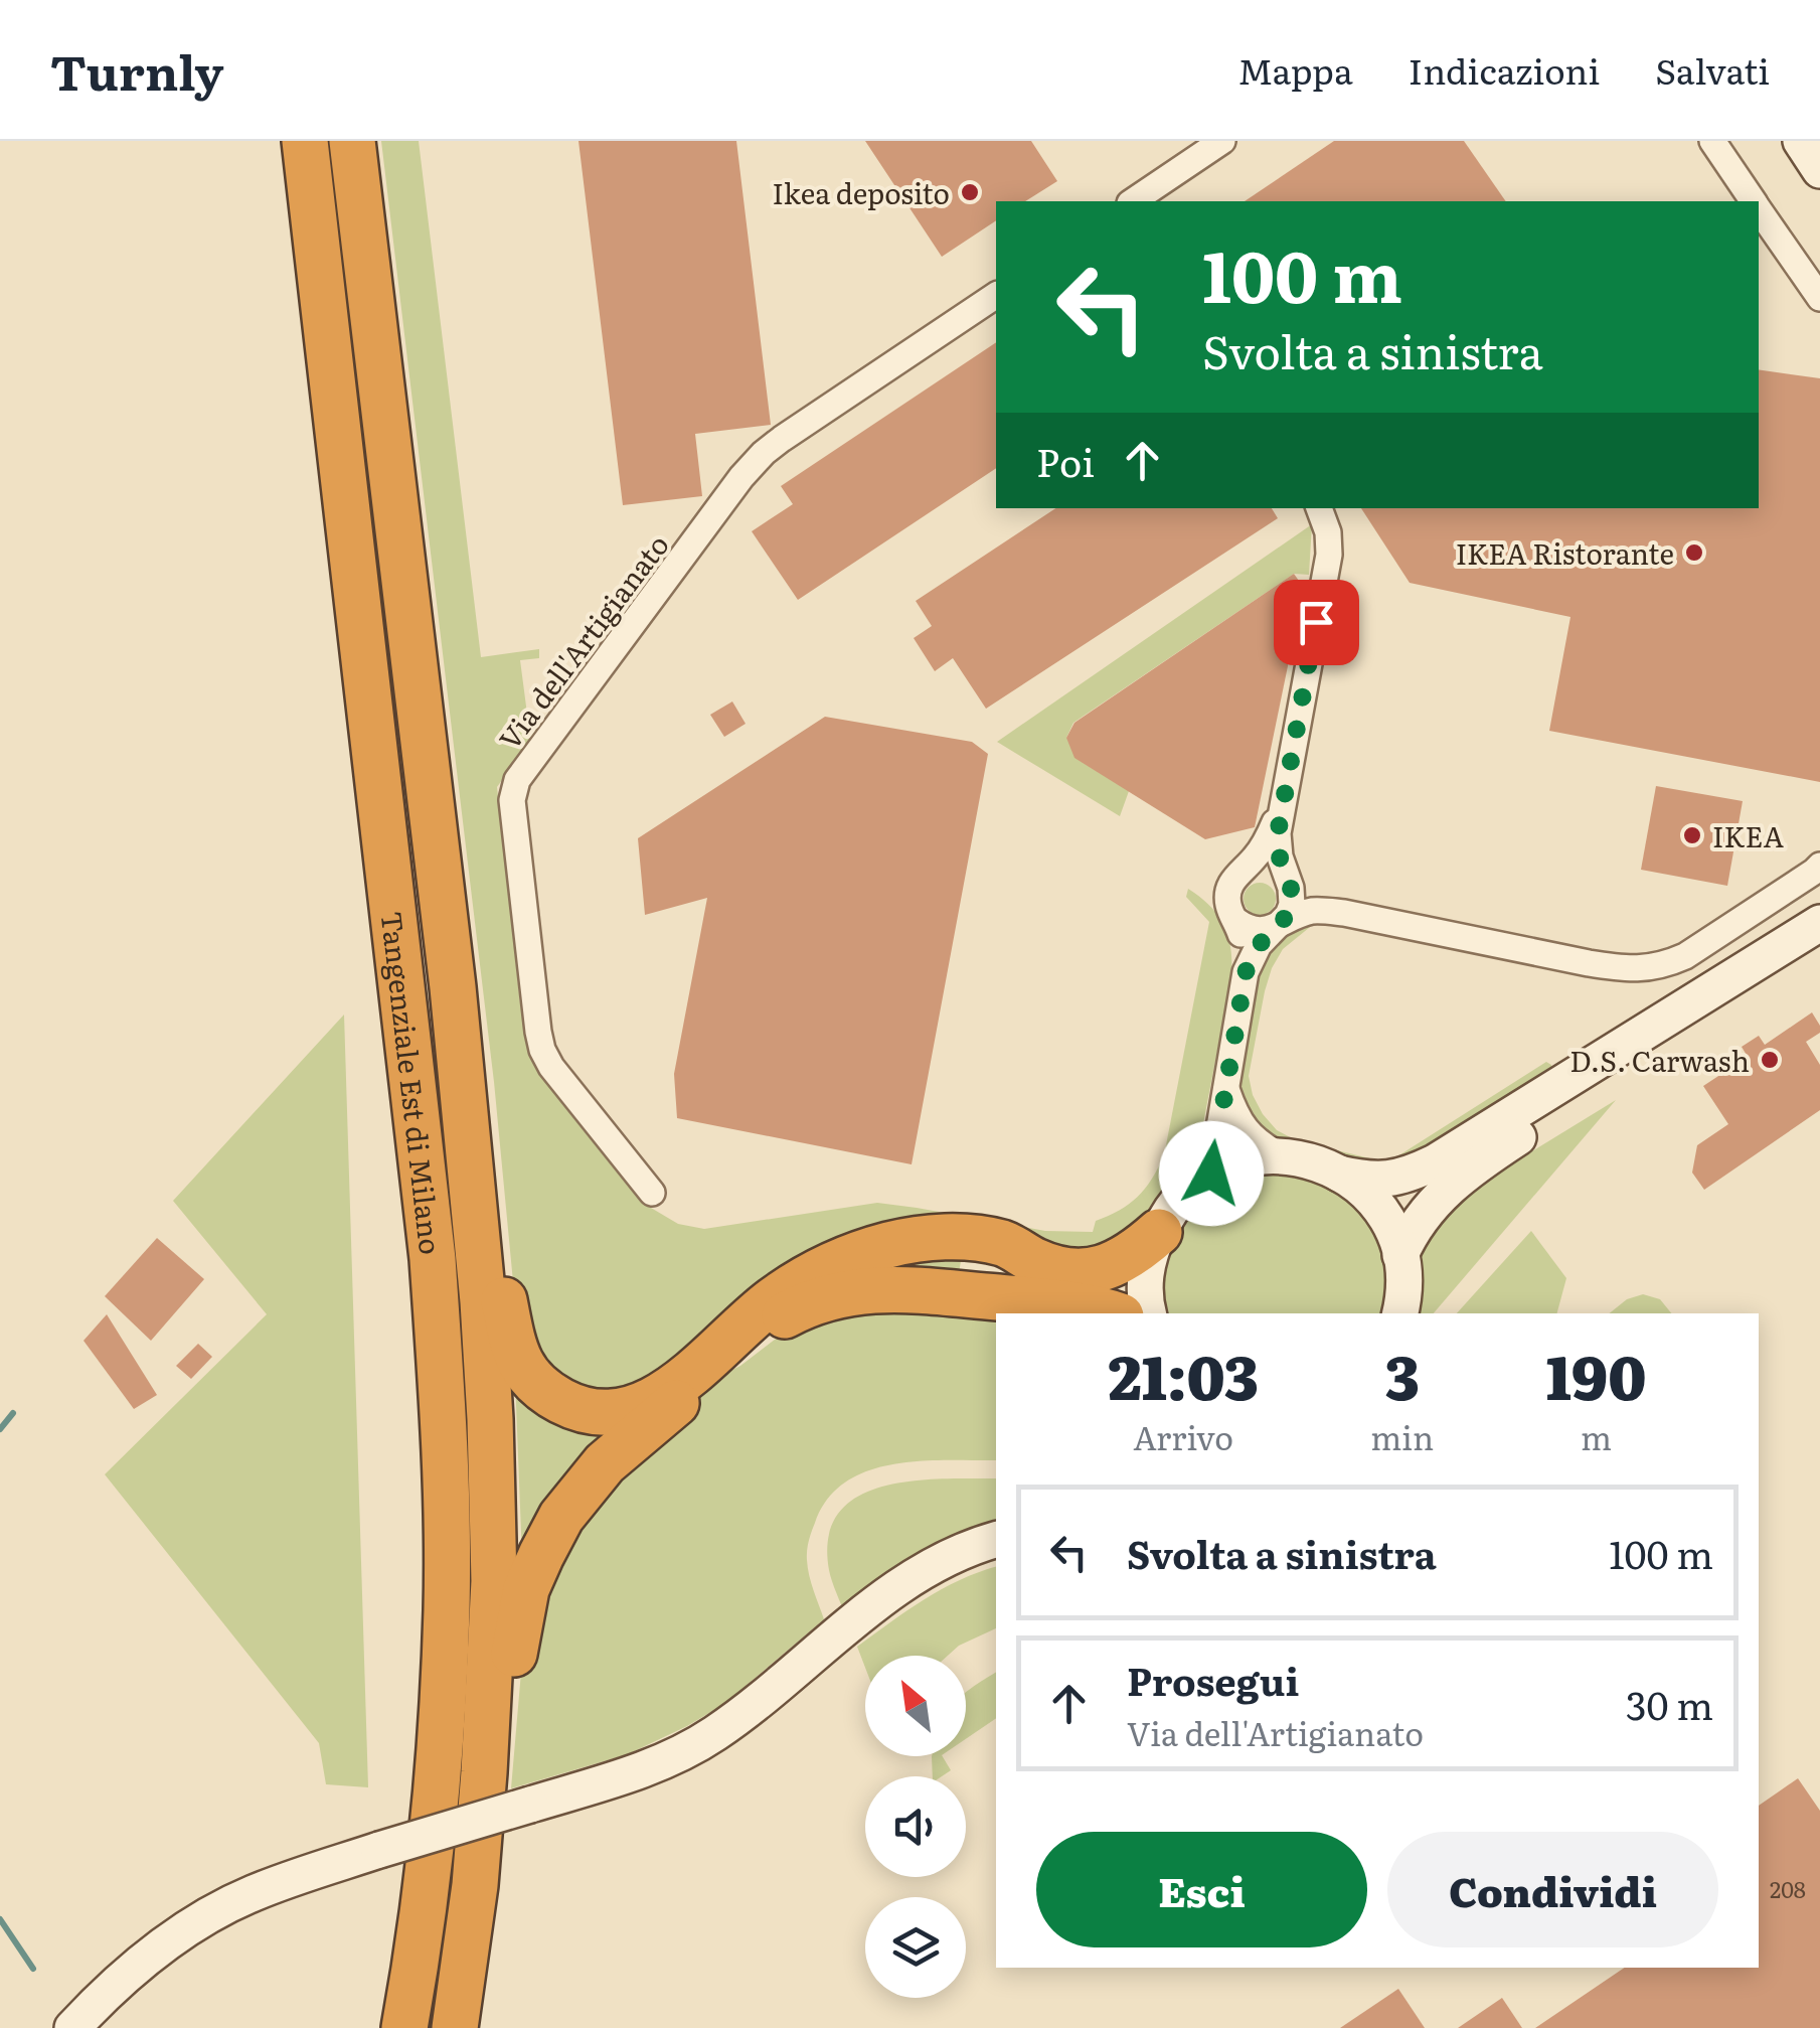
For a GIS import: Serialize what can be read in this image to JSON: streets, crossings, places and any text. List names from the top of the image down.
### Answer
{
  "streets": {
    "highway": ["Tangenziale Est di Milano"],
    "street": ["Via dell'Artigianato"]
  },
  "places": [
    "Ikea deposito",
    "IKEA Ristorante",
    "IKEA",
    "D.S. Carwash"
  ],
  "house_numbers": ["208"],
  "north": "top left",
  "page": {
    "header": "Turnly",
    "nav": ["Mappa", "Indicazioni", "Salvati"],
    "turn": ["100 m", "Svolta a sinistra"],
    "then": "Poi",
    "eta": [
      "21:03",
      "Arrivo",
      "3",
      "min",
      "190",
      "m"
    ],
    "list": [
      {
        "name": "Svolta a sinistra",
        "value": "100 m"
      },
      {
        "name": "Prosegui",
        "note": "Via dell'Artigianato",
        "value": "30 m"
      }
    ],
    "buttons": ["Esci", "Condividi"]
  }
}
